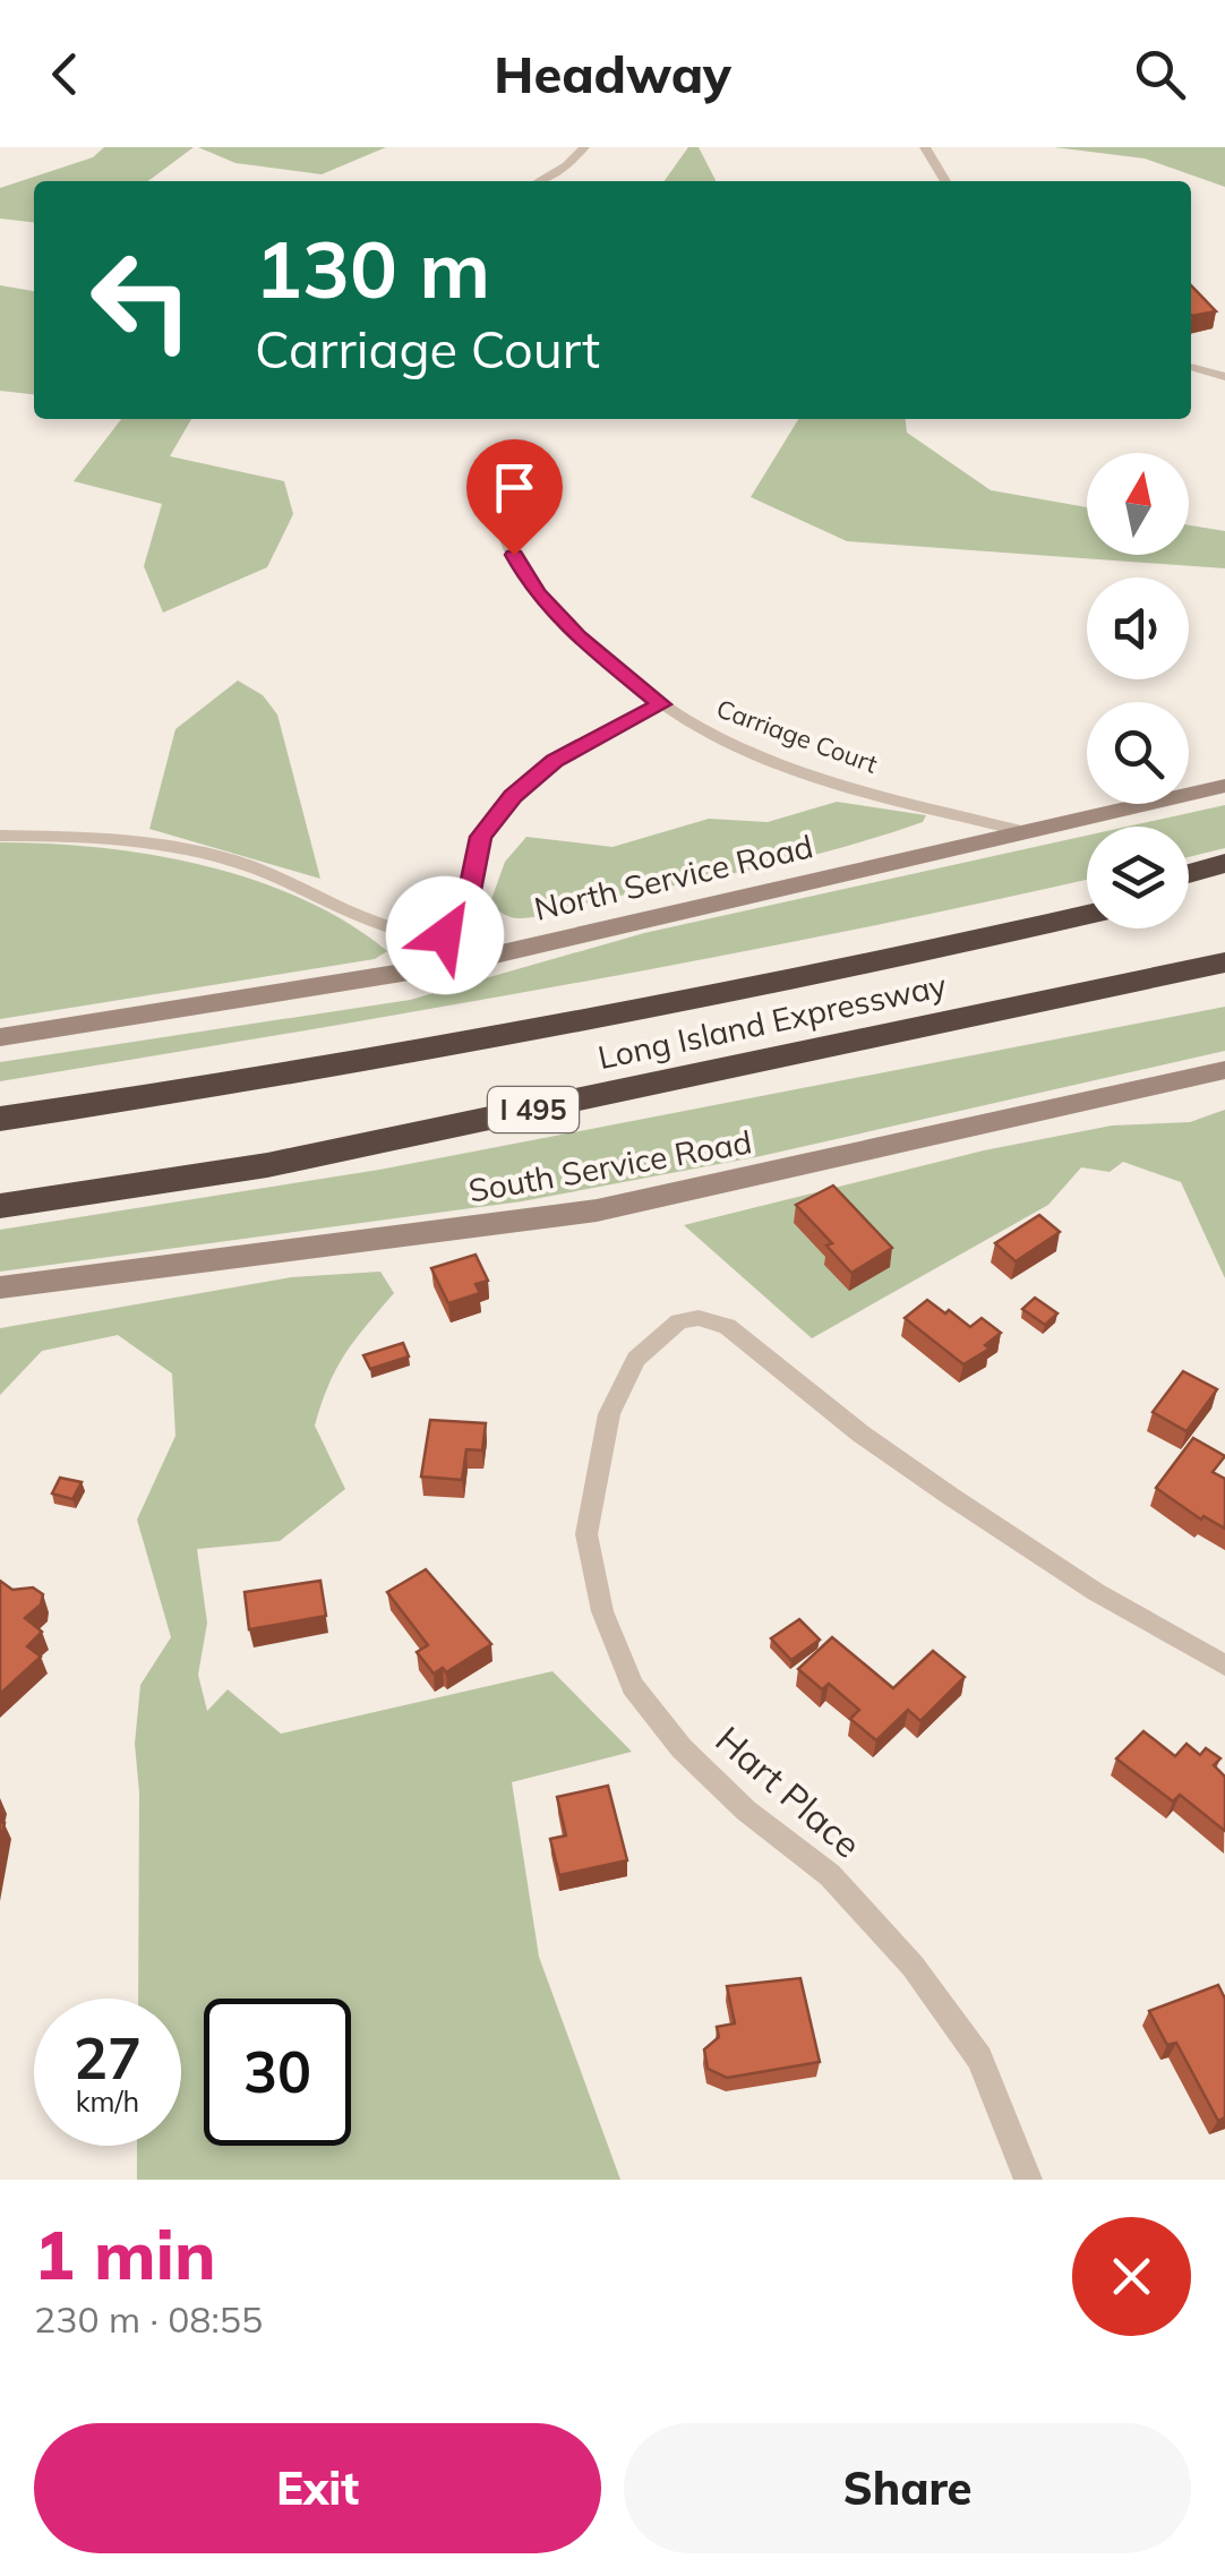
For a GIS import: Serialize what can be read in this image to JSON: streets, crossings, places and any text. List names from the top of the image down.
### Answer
{
  "streets": {
    "highway": ["Long Island Expressway", "I 495"],
    "main road": ["North Service Road", "South Service Road"],
    "street": ["Carriage Court", "Hart Place"]
  },
  "crossings": [
    ["Carriage Court", "North Service Road"]
  ],
  "north": "top",
  "page": {
    "header": "Headway",
    "turn": ["130 m", "Carriage Court"],
    "speed": "27 km/h",
    "limit": "30",
    "heading": ["1 min", "230 m · 08:55"],
    "buttons": ["Exit", "Share"]
  }
}
